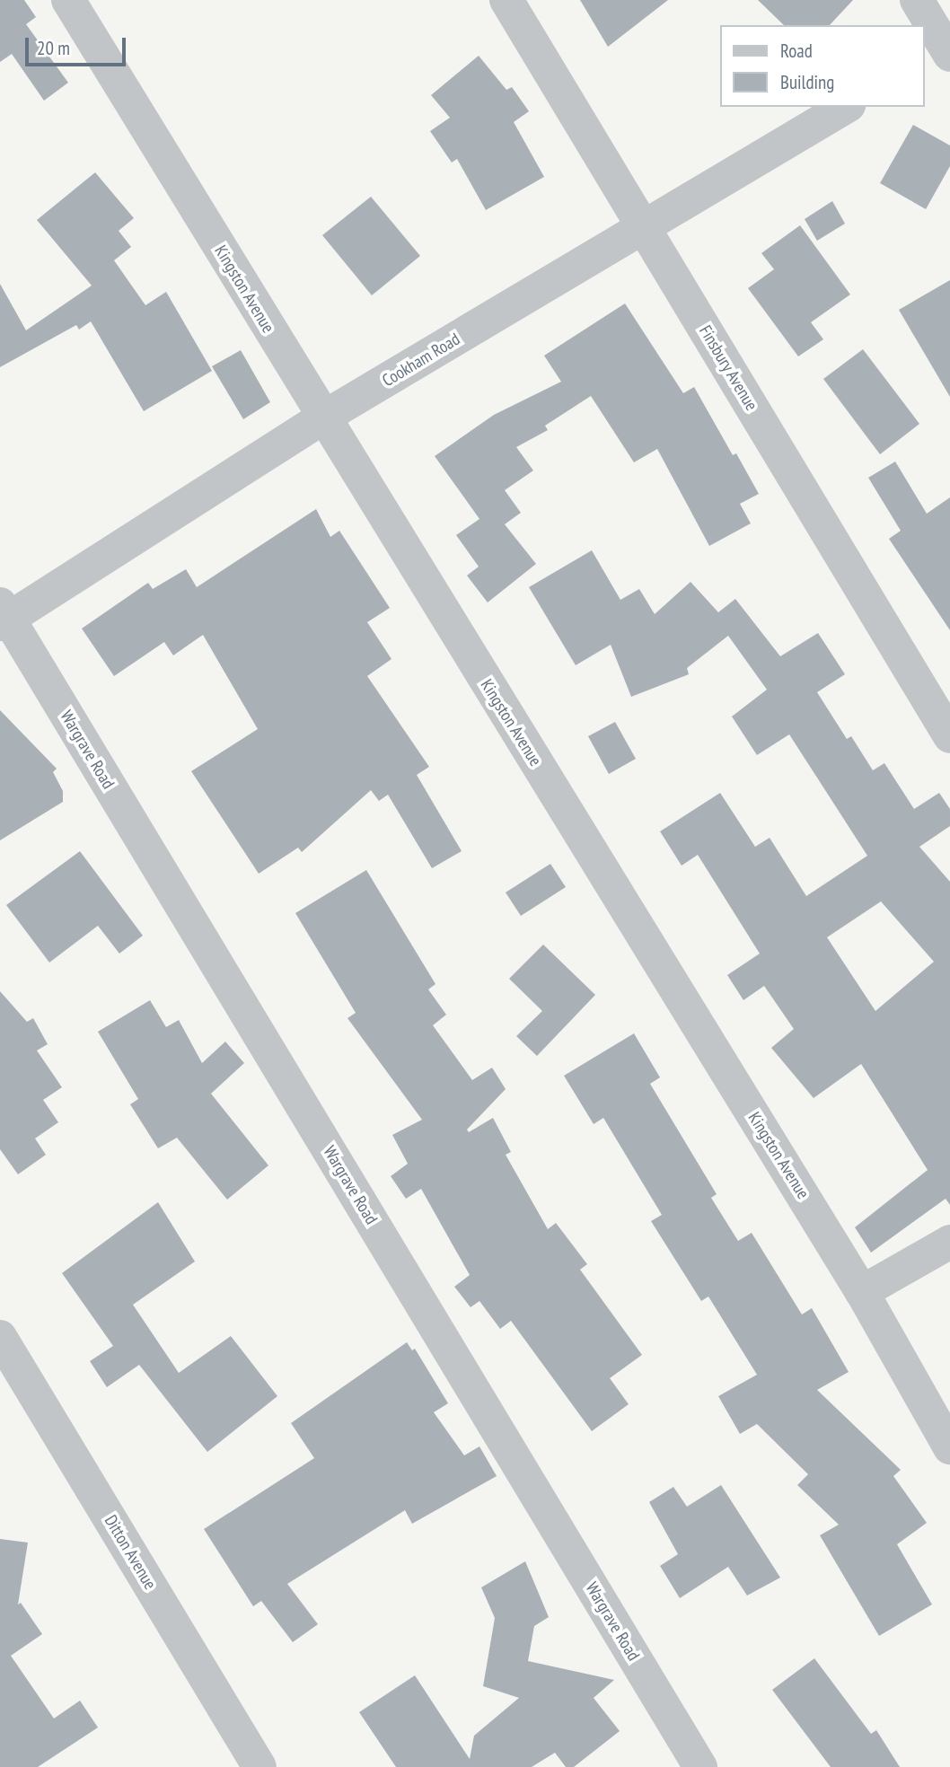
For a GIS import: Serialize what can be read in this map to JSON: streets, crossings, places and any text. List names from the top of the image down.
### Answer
{
  "streets": {
    "street": [
      "Kingston Avenue",
      "Cookham Road",
      "Finsbury Avenue",
      "Wargrave Road",
      "Ditton Avenue"
    ]
  },
  "crossings": [
    ["Kingston Avenue", "Cookham Road"],
    ["Cookham Road", "Finsbury Avenue"],
    ["Cookham Road", "Wargrave Road"]
  ],
  "legend": ["Road", "Building"],
  "scale_bar": "20 m"
}
